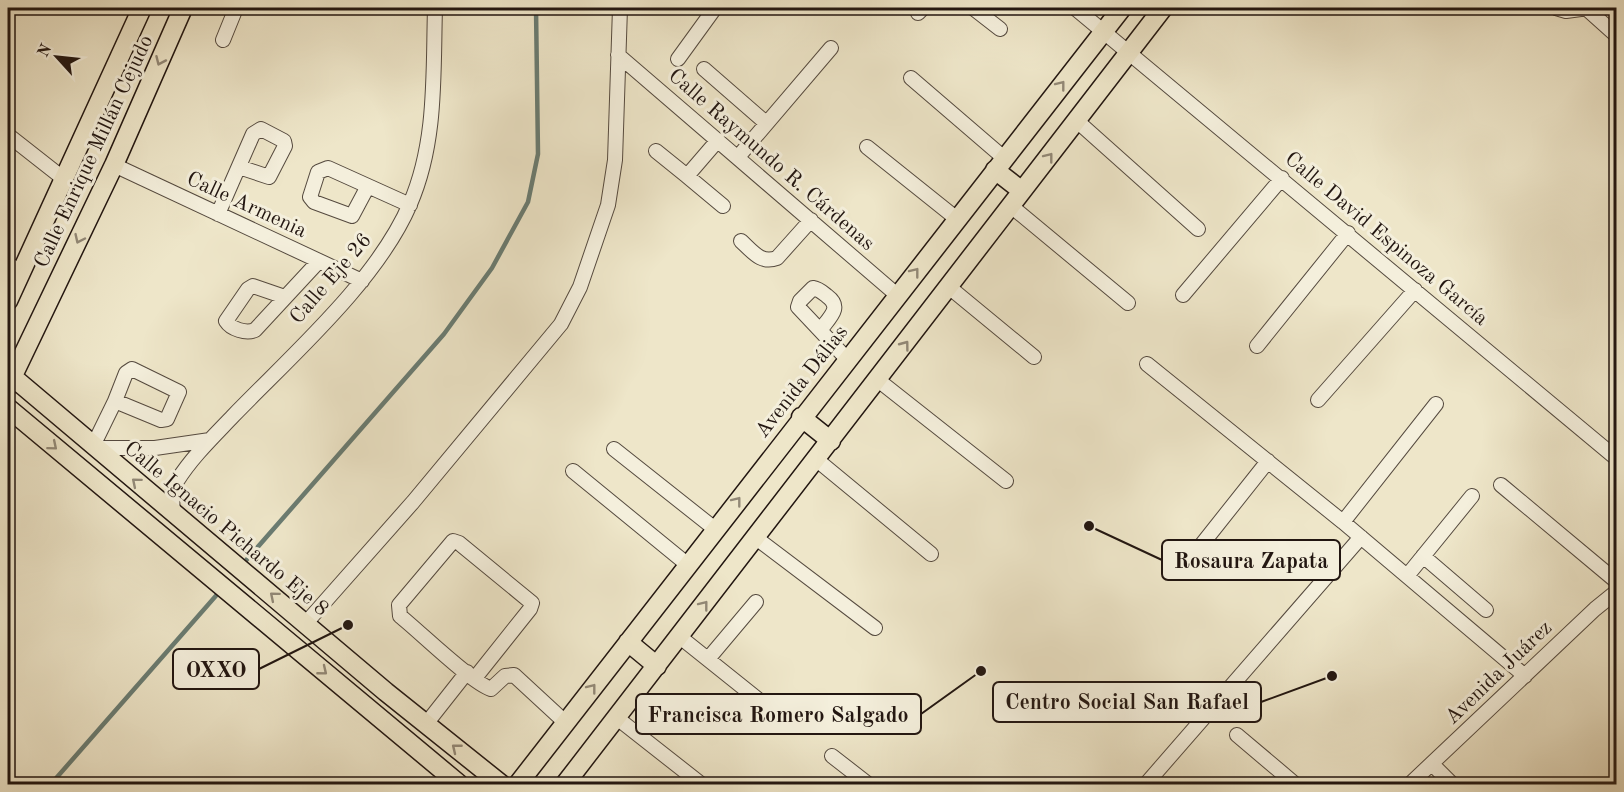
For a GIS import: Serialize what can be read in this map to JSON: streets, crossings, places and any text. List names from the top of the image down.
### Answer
{
  "streets": {
    "main road": ["Calle Enrique Millán Cejudo", "Avenida Dálias", "Calle Ignacio Pichardo Eje 8"],
    "street": [
      "Calle Raymundo R. Cárdenas",
      "Calle Armenia",
      "Calle David Espinoza García",
      "Calle Eje 26",
      "Avenida Juárez"
    ]
  },
  "crossings": [
    ["Calle Enrique Millán Cejudo", "Calle Armenia"],
    ["Calle Enrique Millán Cejudo", "Calle Ignacio Pichardo Eje 8"],
    ["Calle Raymundo R. Cárdenas", "Avenida Dálias"],
    ["Calle Armenia", "Calle Eje 26"],
    ["Calle David Espinoza García", "Avenida Dálias"],
    ["Calle Eje 26", "Calle Ignacio Pichardo Eje 8"]
  ],
  "places": [
    "Rosaura Zapata",
    "OXXO",
    "Francisca Romero Salgado",
    "Centro Social San Rafael"
  ],
  "north": "top left"
}
